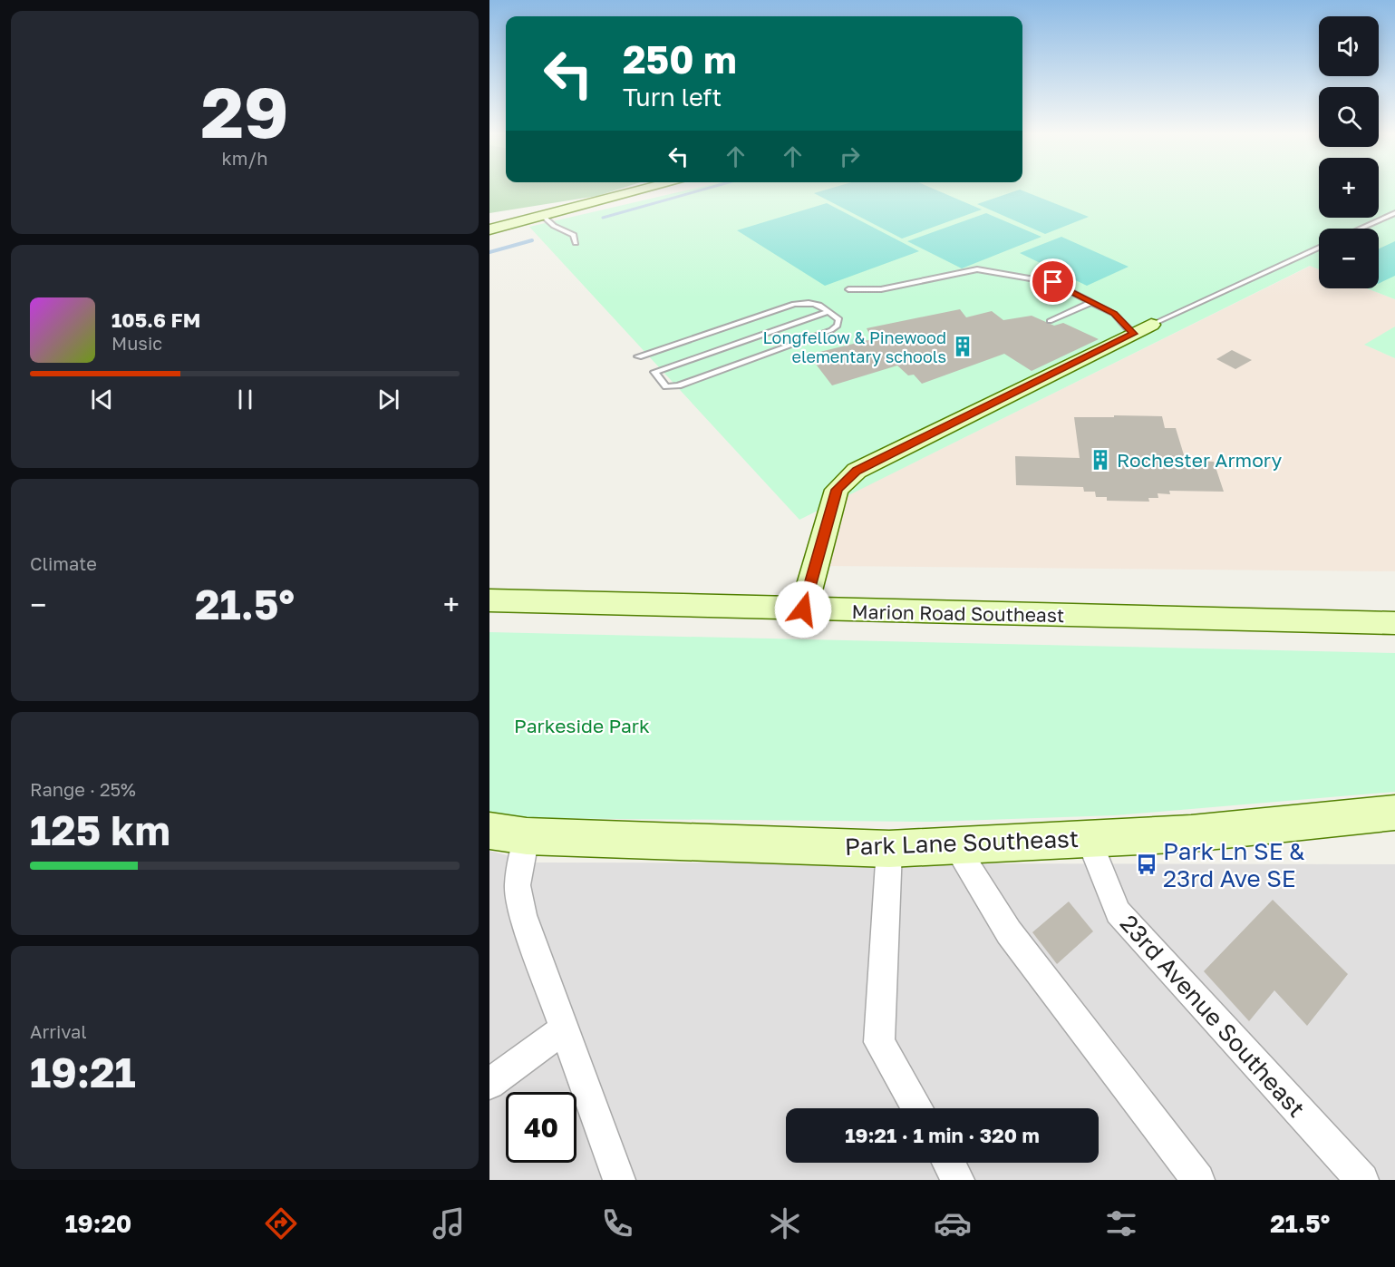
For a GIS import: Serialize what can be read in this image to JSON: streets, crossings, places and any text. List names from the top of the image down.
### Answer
{
  "streets": {
    "street": ["Marion Road Southeast", "Park Lane Southeast", "23rd Avenue Southeast"]
  },
  "crossings": [
    ["Park Lane Southeast", "23rd Avenue Southeast"]
  ],
  "parks": ["Parkeside Park"],
  "places": {
    "building": ["Longfellow & Pinewood elementary schools", "Rochester Armory"],
    "bus stop": ["Park Ln SE & 23rd Ave SE"]
  },
  "page": {
    "tile": [
      ["29", "km/h"],
      "Climate",
      ["Range · 25%", "125 km"],
      ["Arrival", "19:21"]
    ],
    "map_buttons": ["+", "−"],
    "turn": ["250 m", "Turn left"],
    "song": ["105.6 FM", "Music"],
    "heat": ["−", "21.5°", "+"],
    "limit": "40",
    "trip": "19:21 · 1 min · 320 m",
    "tabs": ["19:20", "21.5°"]
  }
}
